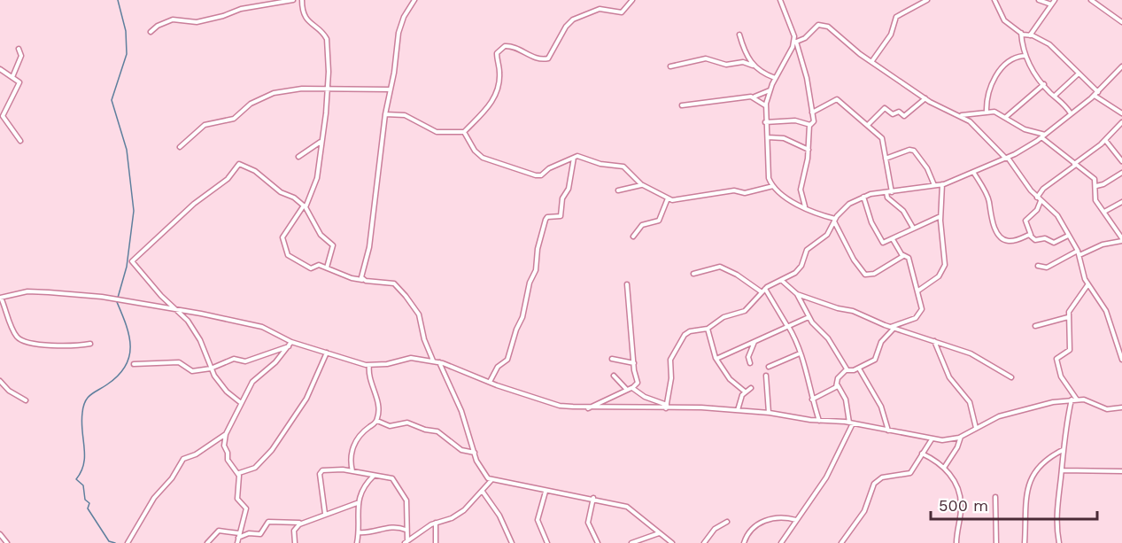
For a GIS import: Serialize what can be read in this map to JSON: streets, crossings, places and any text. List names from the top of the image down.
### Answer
{
  "scale_bar": "500 m"
}
